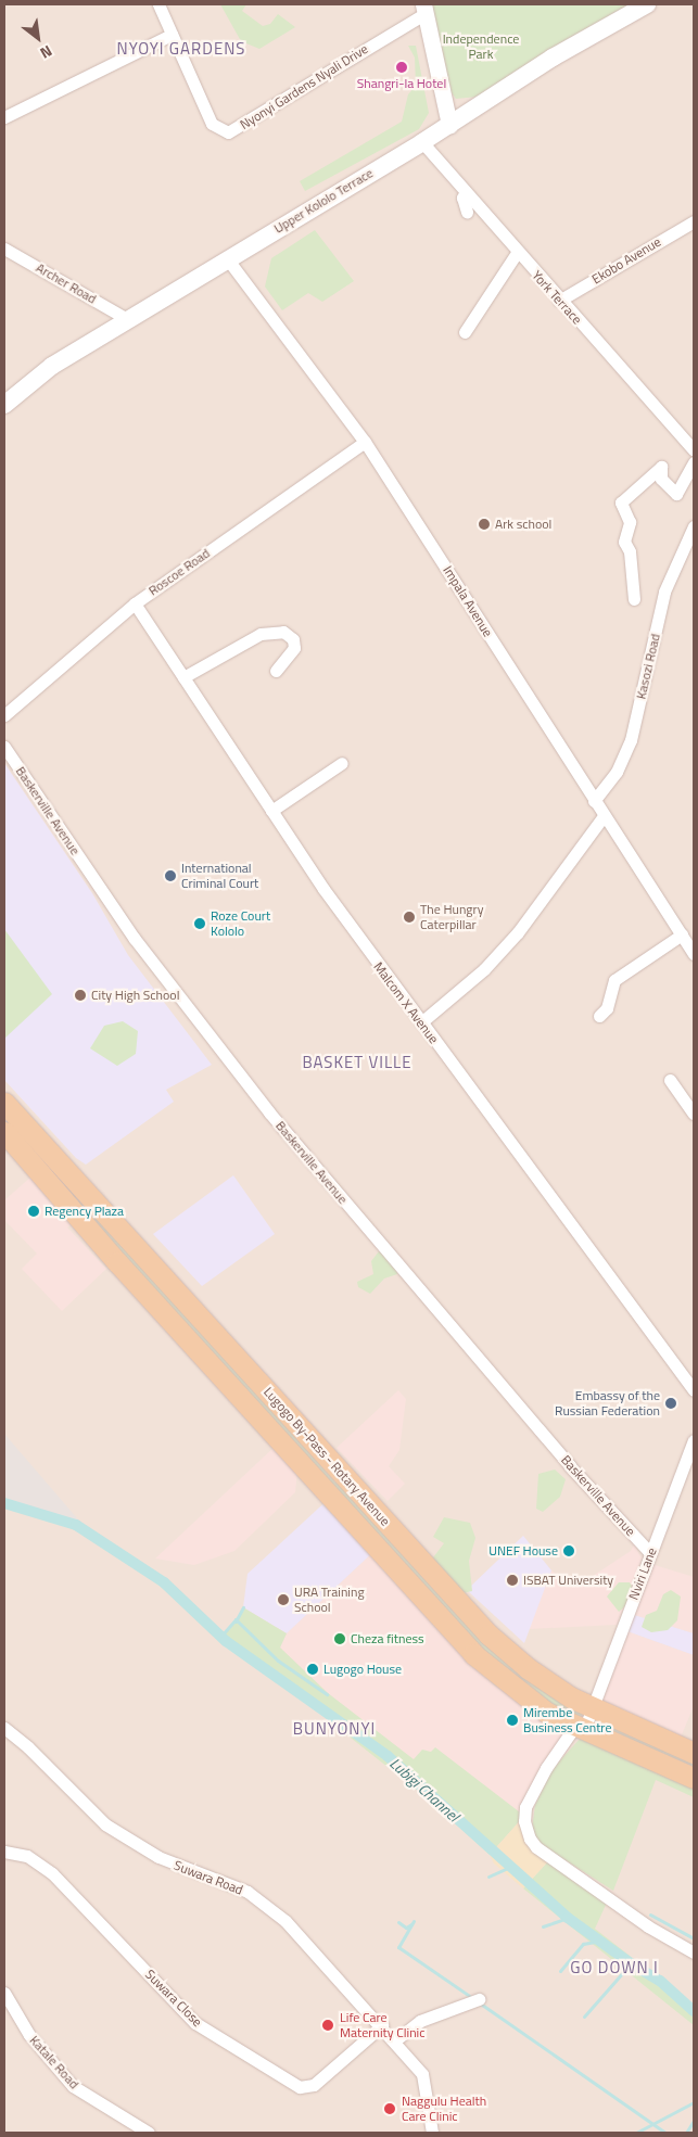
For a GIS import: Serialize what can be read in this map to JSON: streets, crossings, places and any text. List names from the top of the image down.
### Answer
{
  "streets": {
    "main road": ["Upper Kololo Terrace", "Lugogo By-Pass - Rotary Avenue"],
    "street": [
      "Nyonyi Gardens Nyali Drive",
      "Ekobo Avenue",
      "Archer Road",
      "York Terrace",
      "Roscoe Road",
      "Impala Avenue",
      "Kasozi Road",
      "Baskerville Avenue",
      "Malcom X Avenue",
      "Nviri Lane",
      "Suwara Road",
      "Suwara Close",
      "Katale Road"
    ]
  },
  "crossings": [
    ["Upper Kololo Terrace", "Archer Road"],
    ["Upper Kololo Terrace", "York Terrace"],
    ["Upper Kololo Terrace", "Impala Avenue"],
    ["Ekobo Avenue", "York Terrace"],
    ["Roscoe Road", "Impala Avenue"],
    ["Roscoe Road", "Malcom X Avenue"],
    ["Impala Avenue", "Kasozi Road"],
    ["Baskerville Avenue", "Nviri Lane"],
    ["Lugogo By-Pass - Rotary Avenue", "Nviri Lane"],
    ["Suwara Road", "Suwara Close"]
  ],
  "districts": [
    "NYOYI GARDENS",
    "BASKET VILLE",
    "BUNYONYI",
    "GO DOWN I"
  ],
  "water": ["Lubigi Channel"],
  "parks": ["Independence Park"],
  "places": [
    "Shangri-la Hotel",
    "Ark school",
    "International Criminal Court",
    "The Hungry Caterpillar",
    "Roze Court Kololo",
    "City High School",
    "Regency Plaza",
    "Embassy of the Russian Federation",
    "UNEF House",
    "ISBAT University",
    "URA Training School",
    "Cheza fitness",
    "Lugogo House",
    "Mirembe Business Centre",
    "Life Care Maternity Clinic",
    "Naggulu Health Care Clinic"
  ],
  "north": "bottom right"
}
